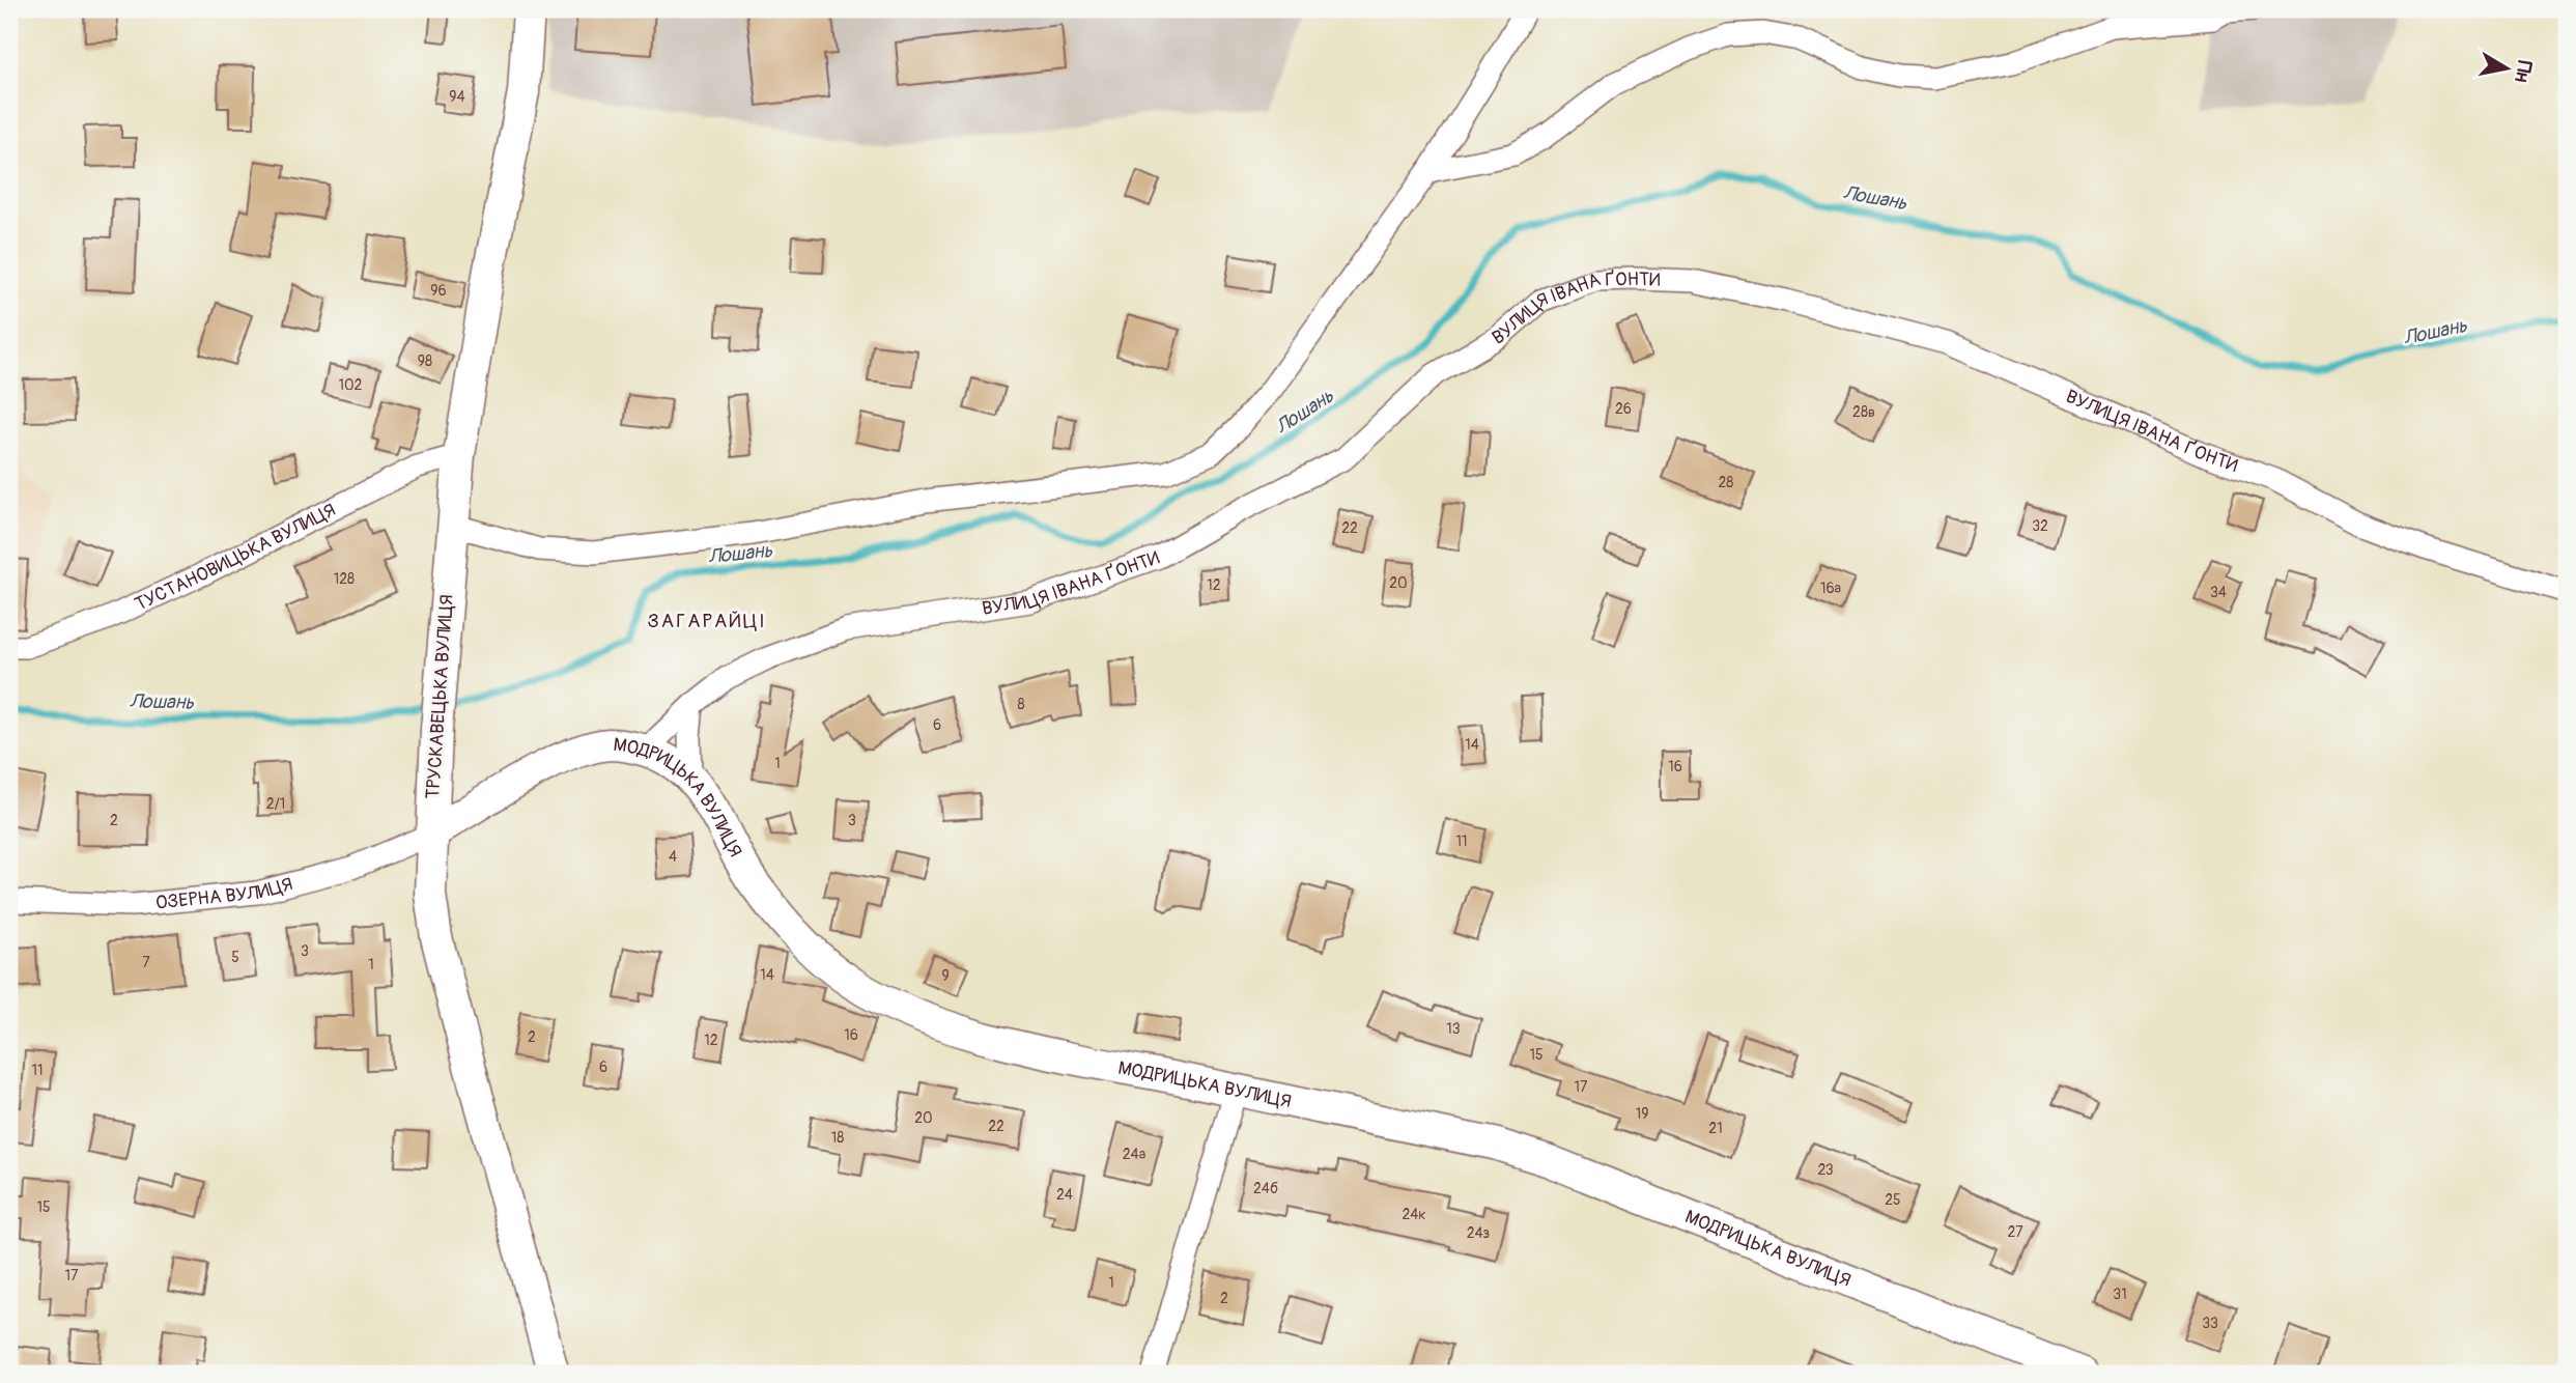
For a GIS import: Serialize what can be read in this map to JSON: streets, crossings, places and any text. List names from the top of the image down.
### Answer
{
  "streets": {
    "street": [
      "ВУЛИЦЯ ІВАНА ҐОНТИ",
      "ТУСТАНОВИЦЬКА ВУЛИЦЯ",
      "ТРУСКАВЕЦЬКА ВУЛИЦЯ",
      "МОДРИЦЬКА ВУЛИЦЯ",
      "ОЗЕРНА ВУЛИЦЯ"
    ]
  },
  "crossings": [
    ["ВУЛИЦЯ ІВАНА ҐОНТИ", "МОДРИЦЬКА ВУЛИЦЯ"],
    ["ТУСТАНОВИЦЬКА ВУЛИЦЯ", "ТРУСКАВЕЦЬКА ВУЛИЦЯ"],
    ["ТРУСКАВЕЦЬКА ВУЛИЦЯ", "МОДРИЦЬКА ВУЛИЦЯ"],
    ["ТРУСКАВЕЦЬКА ВУЛИЦЯ", "ОЗЕРНА ВУЛИЦЯ"],
    ["МОДРИЦЬКА ВУЛИЦЯ", "ОЗЕРНА ВУЛИЦЯ"]
  ],
  "districts": ["ЗАГАРАЙЦІ"],
  "water": ["Лошань"],
  "house_numbers": [
    "94",
    "96",
    "98",
    "102",
    "26",
    "28в",
    "28",
    "32",
    "22",
    "128",
    "20",
    "12",
    "16а",
    "34",
    "8",
    "6",
    "14",
    "1",
    "16",
    "2/1",
    "2",
    "3",
    "11",
    "4",
    "3",
    "5",
    "7",
    "1",
    "14",
    "9",
    "13",
    "16",
    "2",
    "12",
    "15",
    "6",
    "11",
    "17",
    "19",
    "20",
    "22",
    "21",
    "18",
    "24а",
    "23",
    "24б",
    "24",
    "25",
    "15",
    "24к",
    "27",
    "24з",
    "17",
    "1",
    "31",
    "2",
    "33"
  ],
  "north": "right"
}
